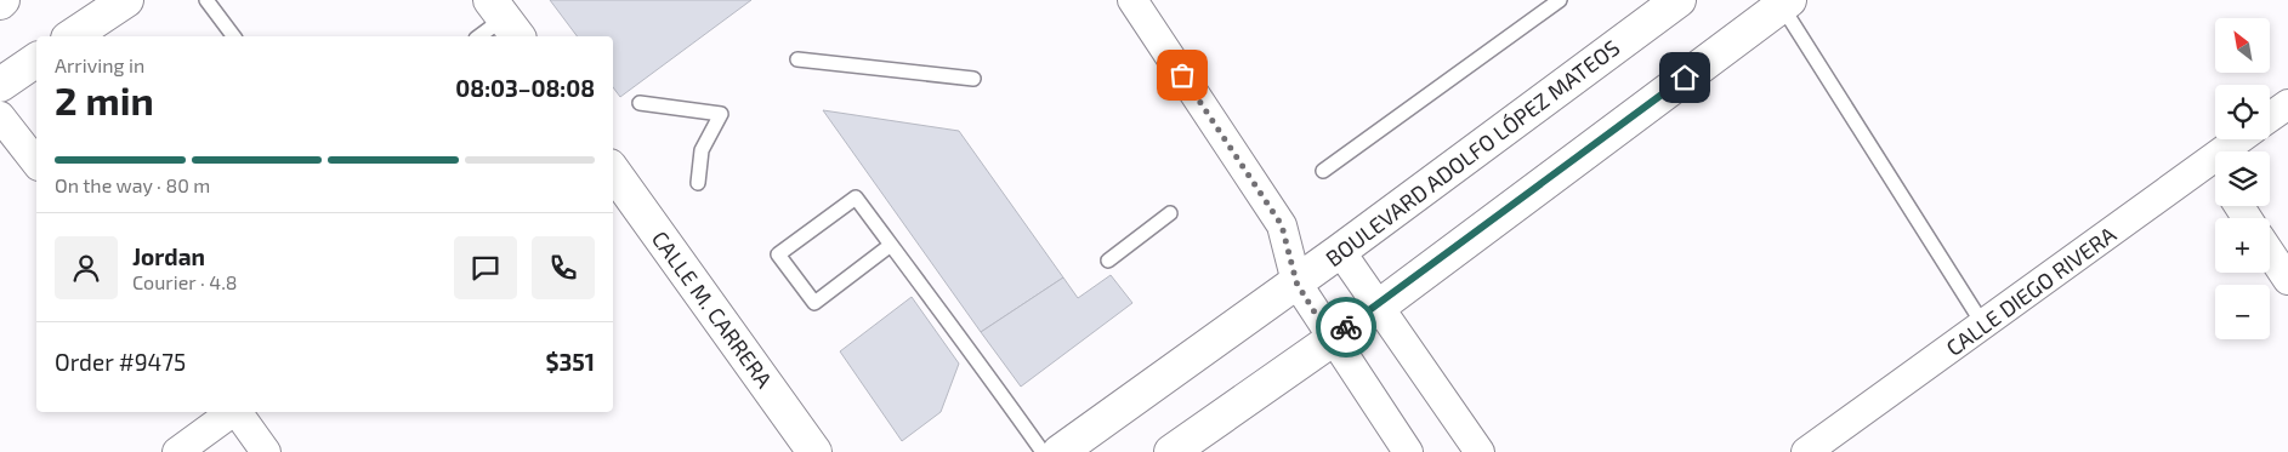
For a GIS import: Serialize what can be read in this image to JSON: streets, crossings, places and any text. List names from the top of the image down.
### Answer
{
  "streets": {
    "main road": ["BOULEVARD ADOLFO LÓPEZ MATEOS", "CALLE M. CARRERA"],
    "street": ["CALLE DIEGO RIVERA"]
  },
  "north": "top left",
  "page": {
    "map_buttons": ["+", "−"],
    "heading": ["2 min", "Arriving in", "08:03–08:08"],
    "panel": [
      "Jordan",
      "Courier · 4.8",
      "Order #9475",
      "$351"
    ],
    "bar": "On the way · 80 m"
  }
}
